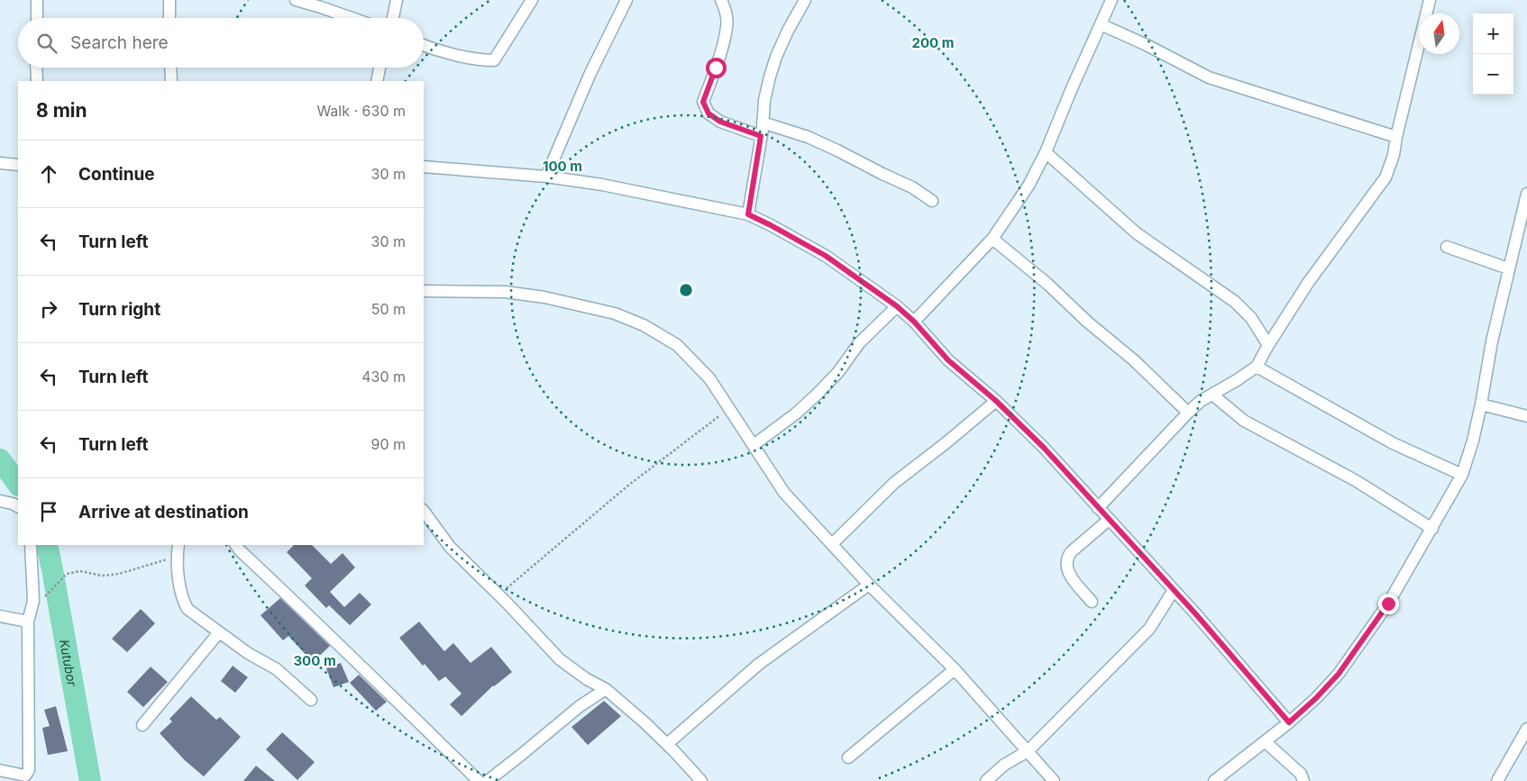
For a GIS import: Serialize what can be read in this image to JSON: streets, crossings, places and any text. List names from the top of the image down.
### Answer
{
  "water": ["Kutubor"],
  "north": "top",
  "page": {
    "map_buttons": ["+", "−"],
    "search": "Search here",
    "heading": ["8 min", "Walk · 630 m"],
    "list": [
      ["Continue", "30 m"],
      ["Turn left", "30 m"],
      ["Turn right", "50 m"],
      ["Turn left", "430 m"],
      ["Turn left", "90 m"],
      "Arrive at destination"
    ]
  },
  "rings": ["200 m", "100 m", "300 m"]
}
